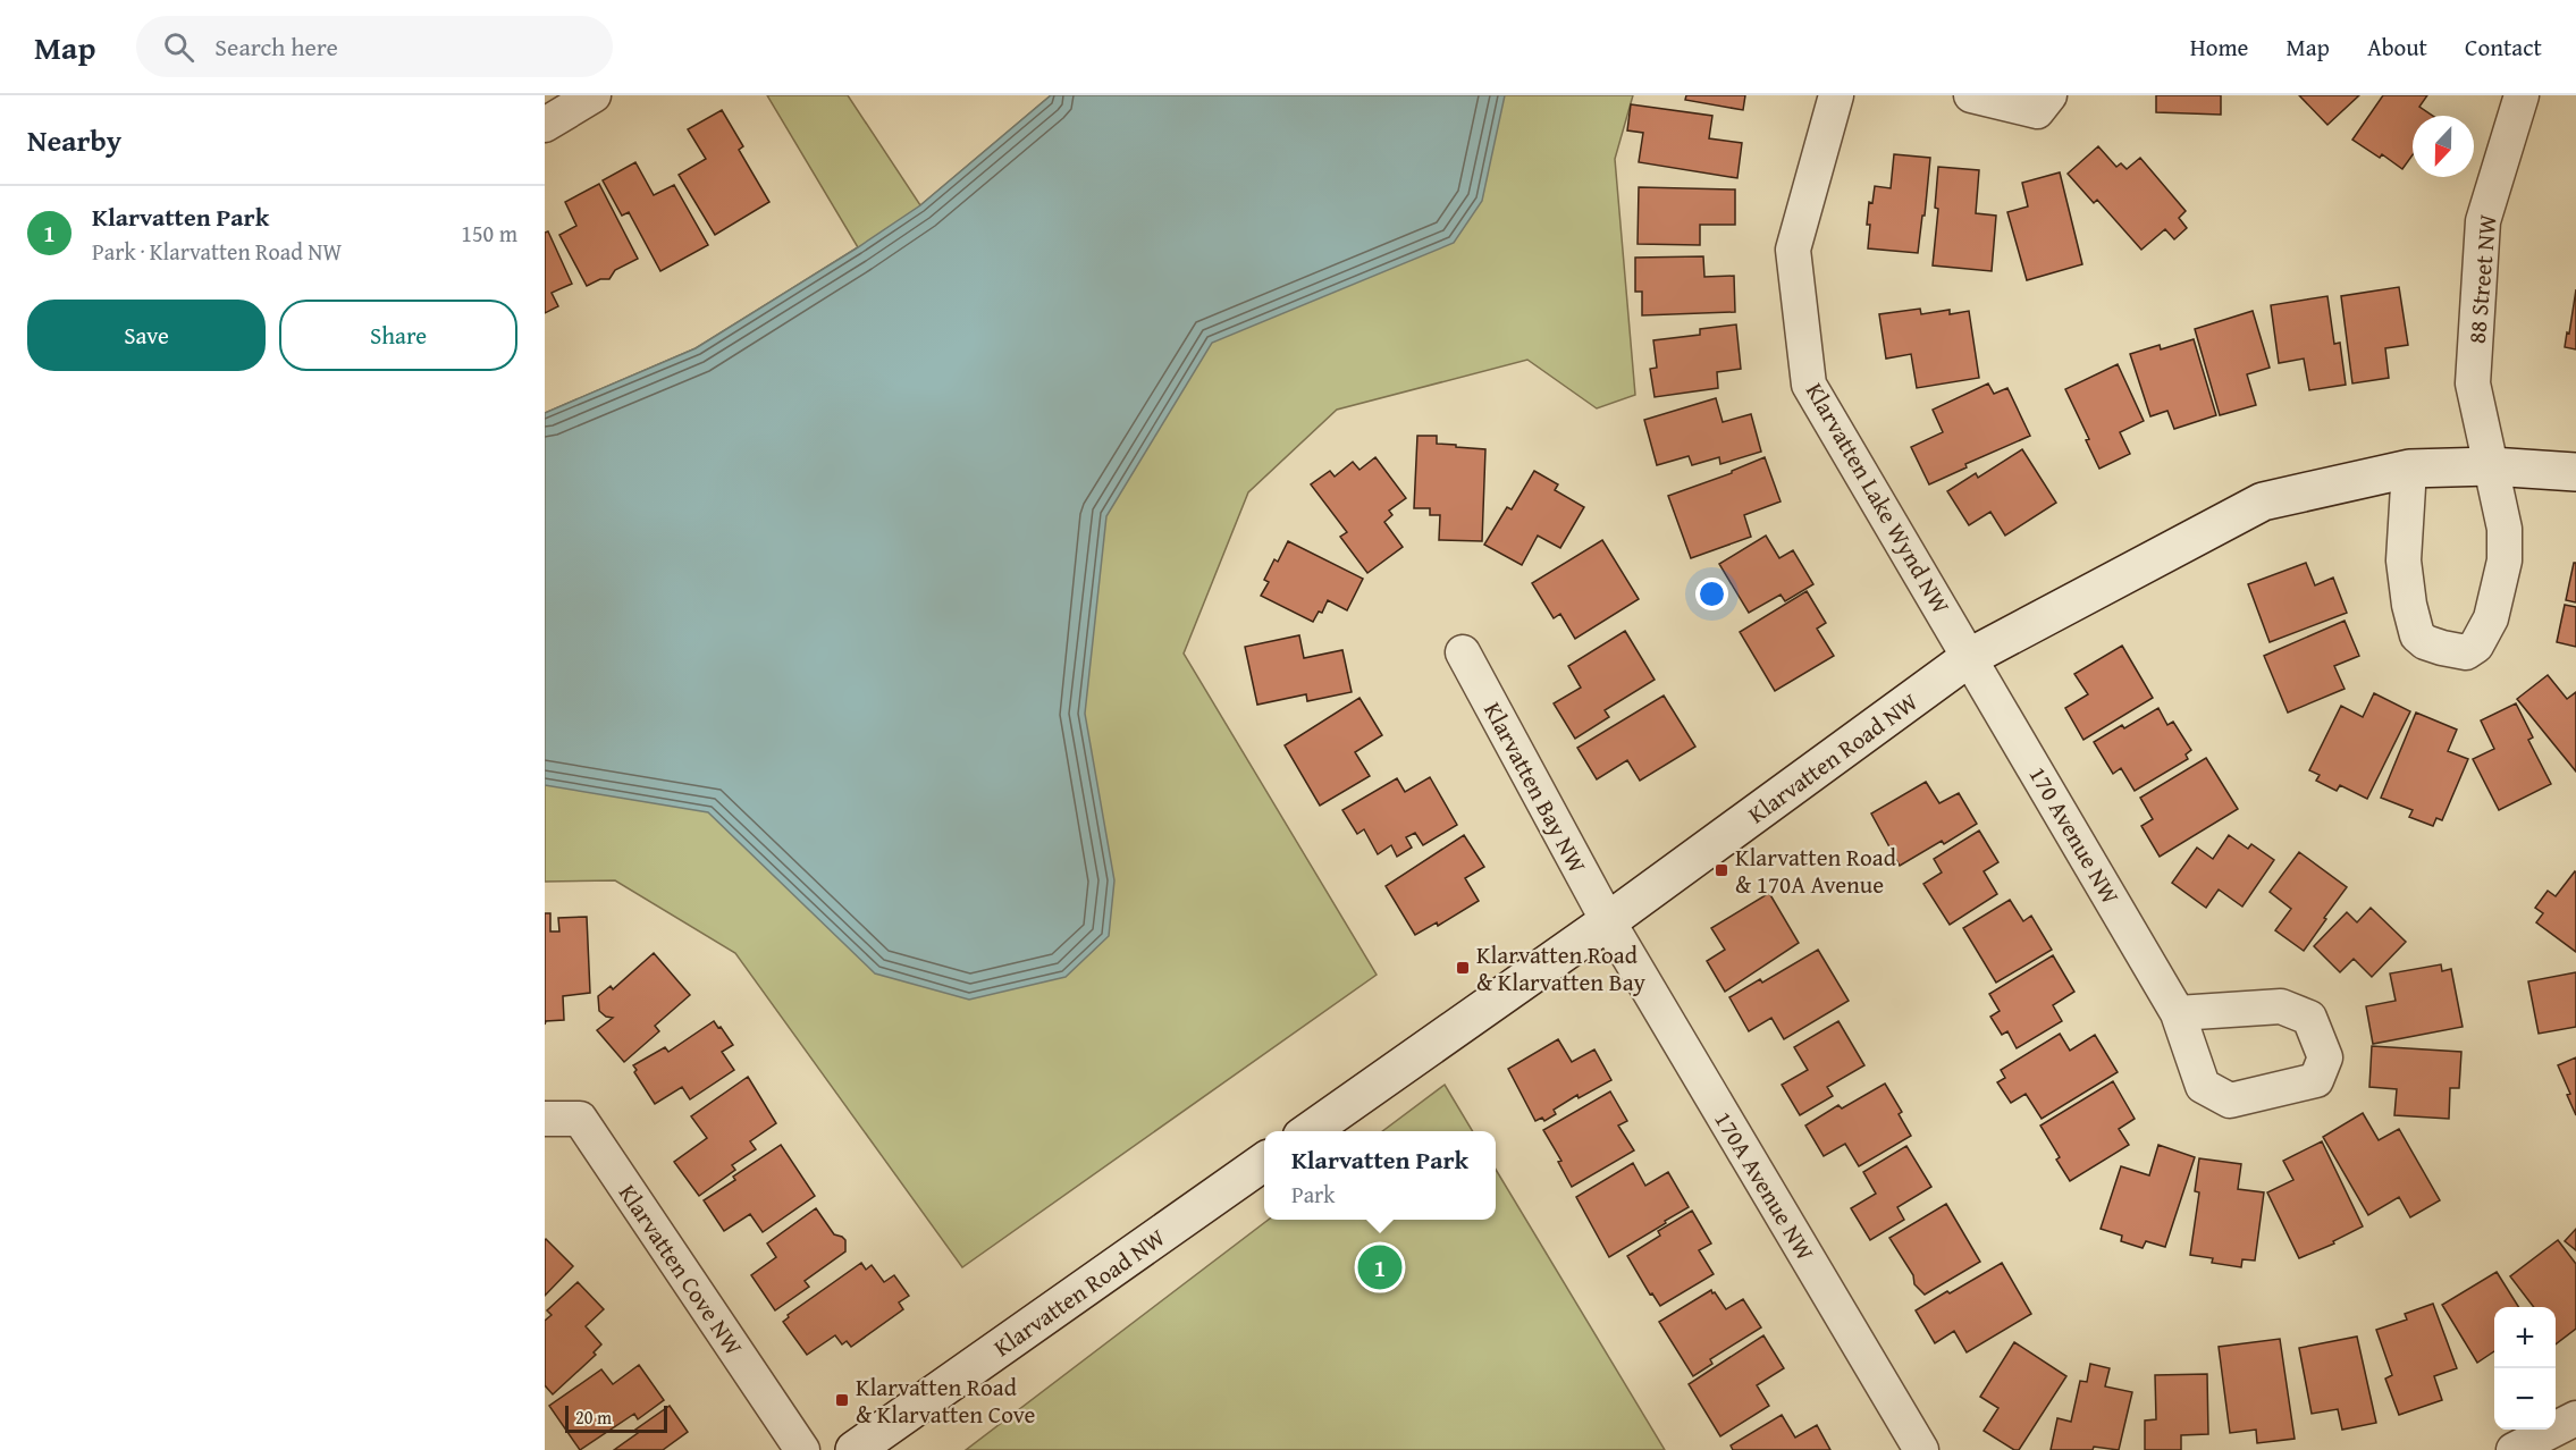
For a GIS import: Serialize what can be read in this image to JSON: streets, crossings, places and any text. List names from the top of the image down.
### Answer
{
  "streets": {
    "street": [
      "88 Street NW",
      "Klarvatten Lake Wynd NW",
      "Klarvatten Road NW",
      "Klarvatten Bay NW",
      "170 Avenue NW",
      "170A Avenue NW",
      "Klarvatten Cove NW"
    ]
  },
  "crossings": [
    ["88 Street NW", "Klarvatten Road NW"],
    ["Klarvatten Lake Wynd NW", "Klarvatten Road NW"],
    ["Klarvatten Lake Wynd NW", "170 Avenue NW"],
    ["Klarvatten Road NW", "Klarvatten Bay NW"],
    ["Klarvatten Road NW", "170 Avenue NW"],
    ["Klarvatten Road NW", "170A Avenue NW"],
    ["Klarvatten Bay NW", "170A Avenue NW"]
  ],
  "places": {
    "transit": ["Klarvatten Road & 170A Avenue", "Klarvatten Road & Klarvatten Bay", "Klarvatten Road & Klarvatten Cove"]
  },
  "scale_bar": "20 m",
  "north": "bottom",
  "page": {
    "header": "Map",
    "search": "Search here",
    "nav": [
      "Home",
      "Map",
      "About",
      "Contact"
    ],
    "heading": "Nearby",
    "list": [
      {
        "mark": "1",
        "name": "Klarvatten Park",
        "note": "Park · Klarvatten Road NW",
        "value": "150 m"
      }
    ],
    "buttons": ["Save", "Share"],
    "popup": ["Klarvatten Park", "Park"],
    "pins": "1",
    "map_buttons": ["+", "−"],
    "scale": "20 m"
  }
}
